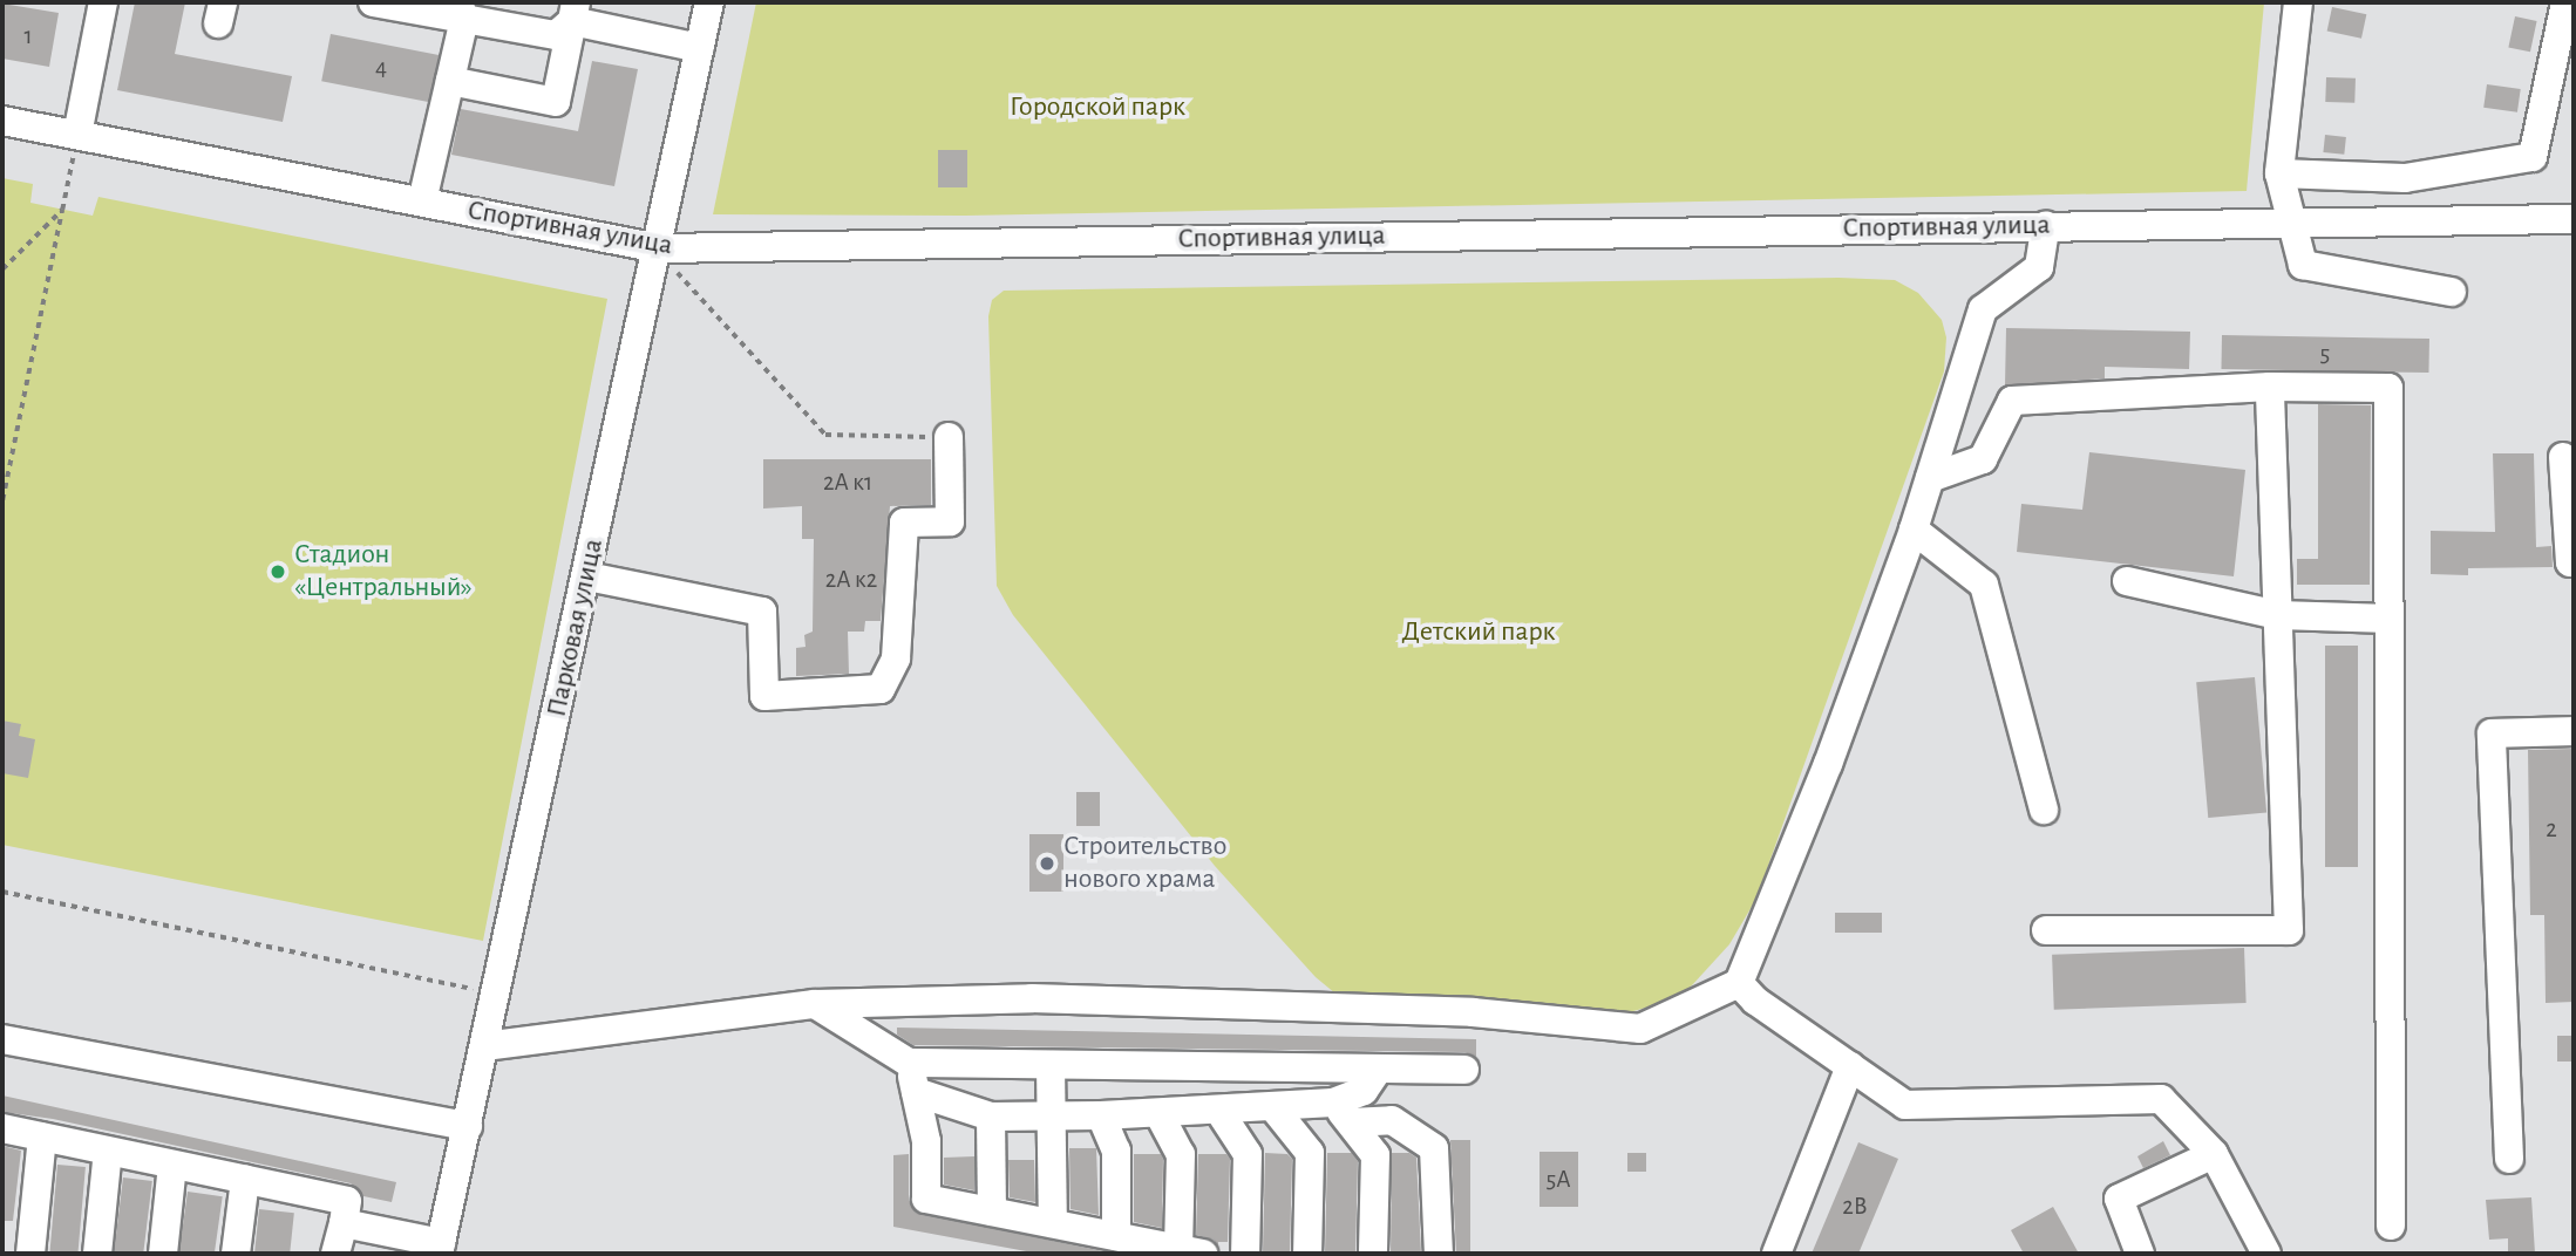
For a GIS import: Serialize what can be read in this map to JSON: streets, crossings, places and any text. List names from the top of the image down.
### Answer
{
  "streets": {
    "street": ["Спортивная улица", "Парковая улица"]
  },
  "crossings": [
    ["Спортивная улица", "Парковая улица"]
  ],
  "parks": ["Городской парк", "Детский парк"],
  "places": ["Стадион «Центральный»", "Строительство нового храма"],
  "house_numbers": [
    "1",
    "4",
    "5",
    "2А к1",
    "2А к2",
    "2",
    "5А",
    "2В"
  ]
}
